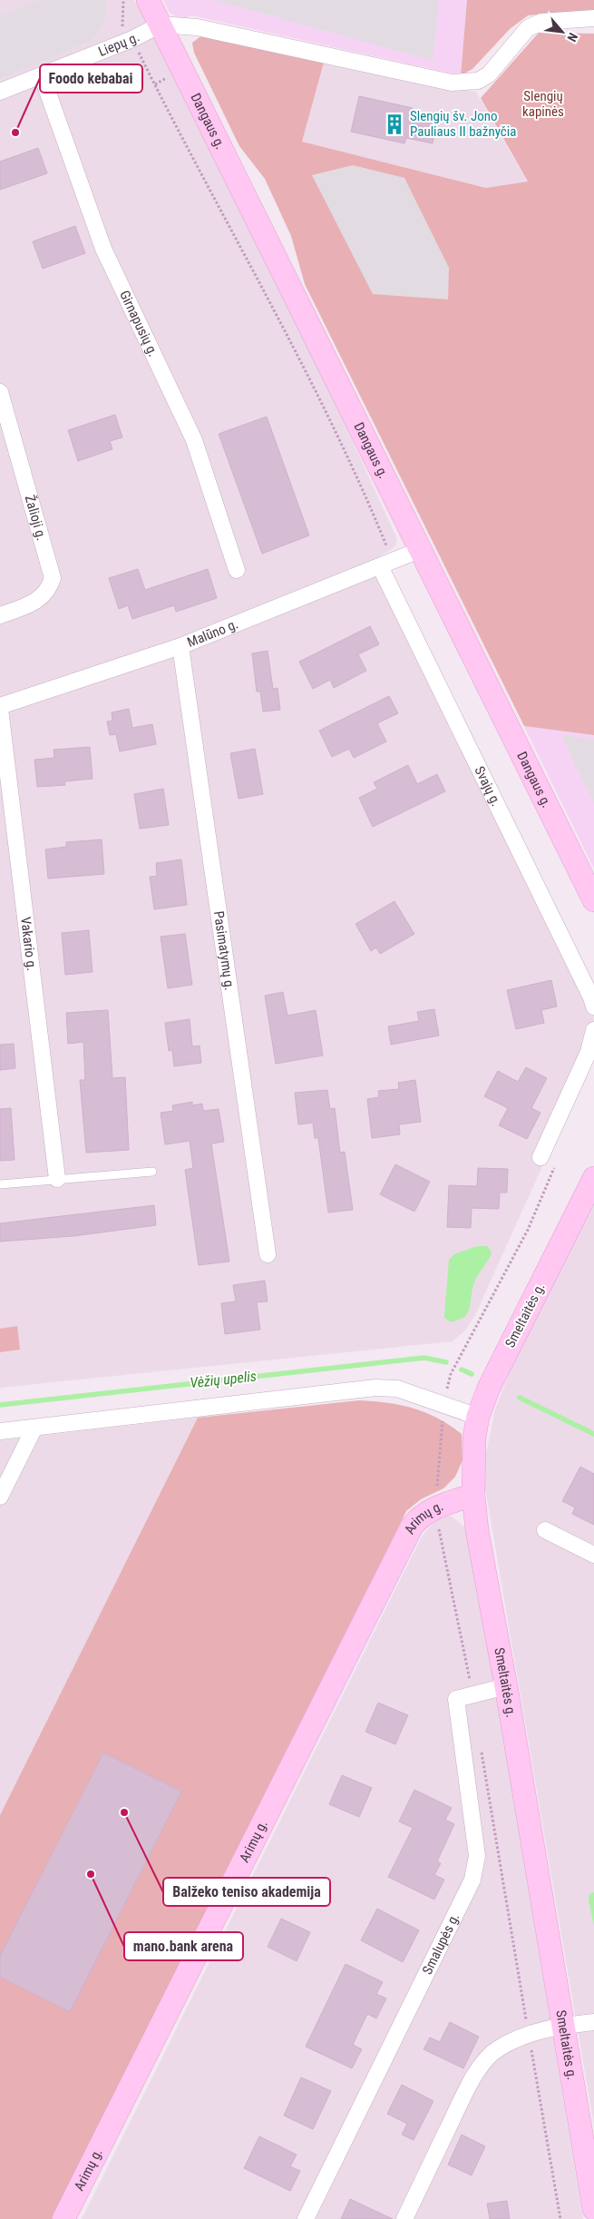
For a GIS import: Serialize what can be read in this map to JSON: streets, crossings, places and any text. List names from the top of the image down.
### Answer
{
  "streets": {
    "main road": ["Dangaus g.", "Smeltaitės g.", "Arimų g."],
    "street": [
      "Liepų g.",
      "Girnapusių g.",
      "Žalioji g.",
      "Malūno g.",
      "Svajų g.",
      "Vakario g.",
      "Pasimatymų g.",
      "Smalupės g."
    ]
  },
  "crossings": [
    ["Liepų g.", "Dangaus g."],
    ["Liepų g.", "Girnapusių g."],
    ["Dangaus g.", "Malūno g."],
    ["Malūno g.", "Svajų g."],
    ["Malūno g.", "Vakario g."],
    ["Malūno g.", "Pasimatymų g."],
    ["Smeltaitės g.", "Arimų g."],
    ["Smeltaitės g.", "Smalupės g."]
  ],
  "water": ["Vėžių upelis"],
  "parks": ["Slengių kapinės"],
  "places": {
    "building": ["Slengių šv. Jono Pauliaus II bažnyčia"],
    "other": ["Foodo kebabai", "Balžeko teniso akademija", "mano.bank arena"]
  },
  "north": "bottom right"
}
